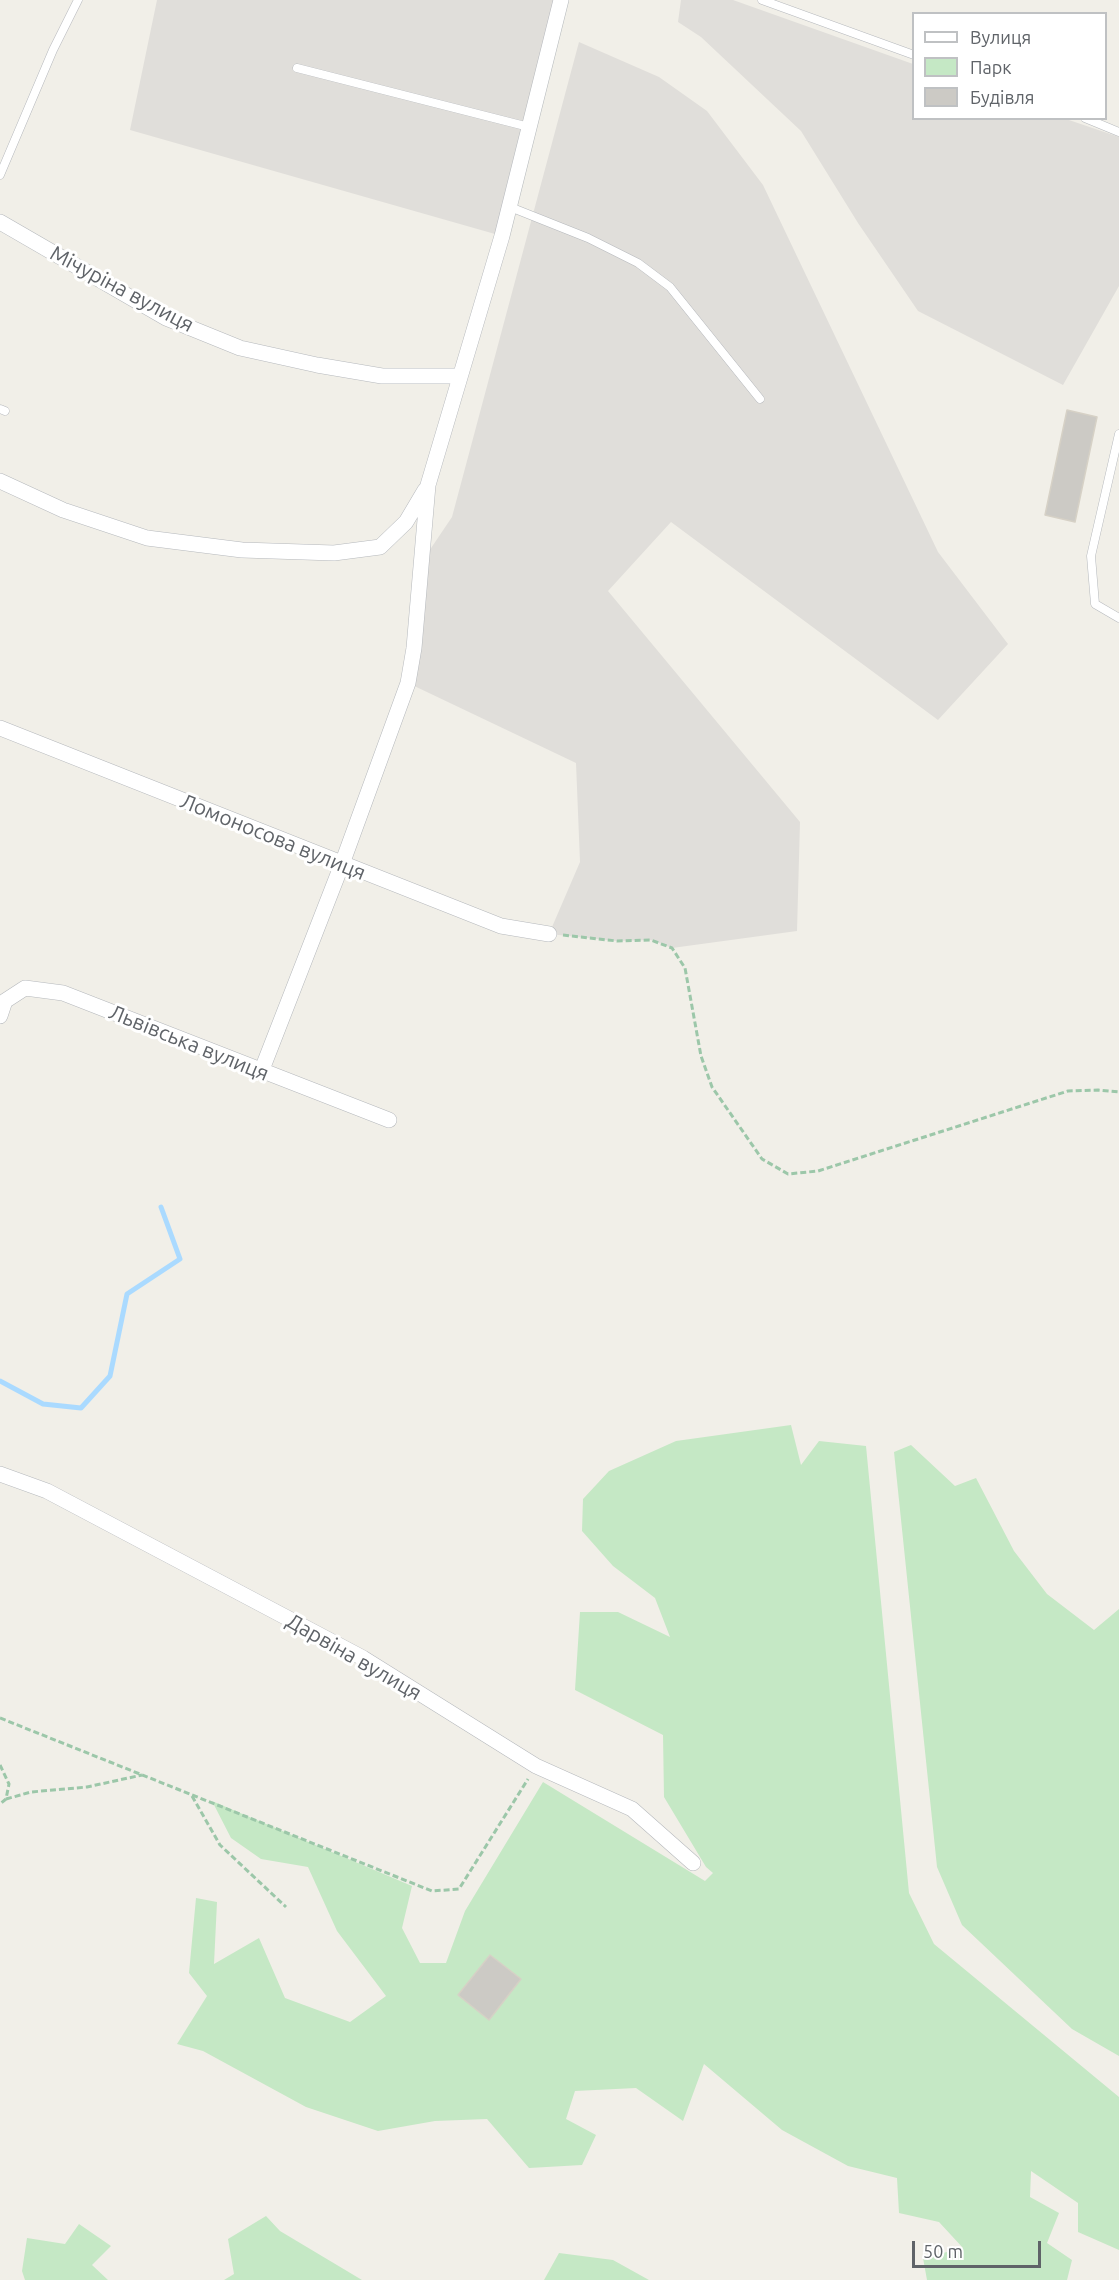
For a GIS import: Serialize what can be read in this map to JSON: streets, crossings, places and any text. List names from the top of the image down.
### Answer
{
  "streets": {
    "street": [
      "Мічуріна вулиця",
      "Ломоносова вулиця",
      "Львівська вулиця",
      "Дарвіна вулиця"
    ]
  },
  "legend": ["Вулиця", "Парк", "Будівля"],
  "scale_bar": "50 m"
}
